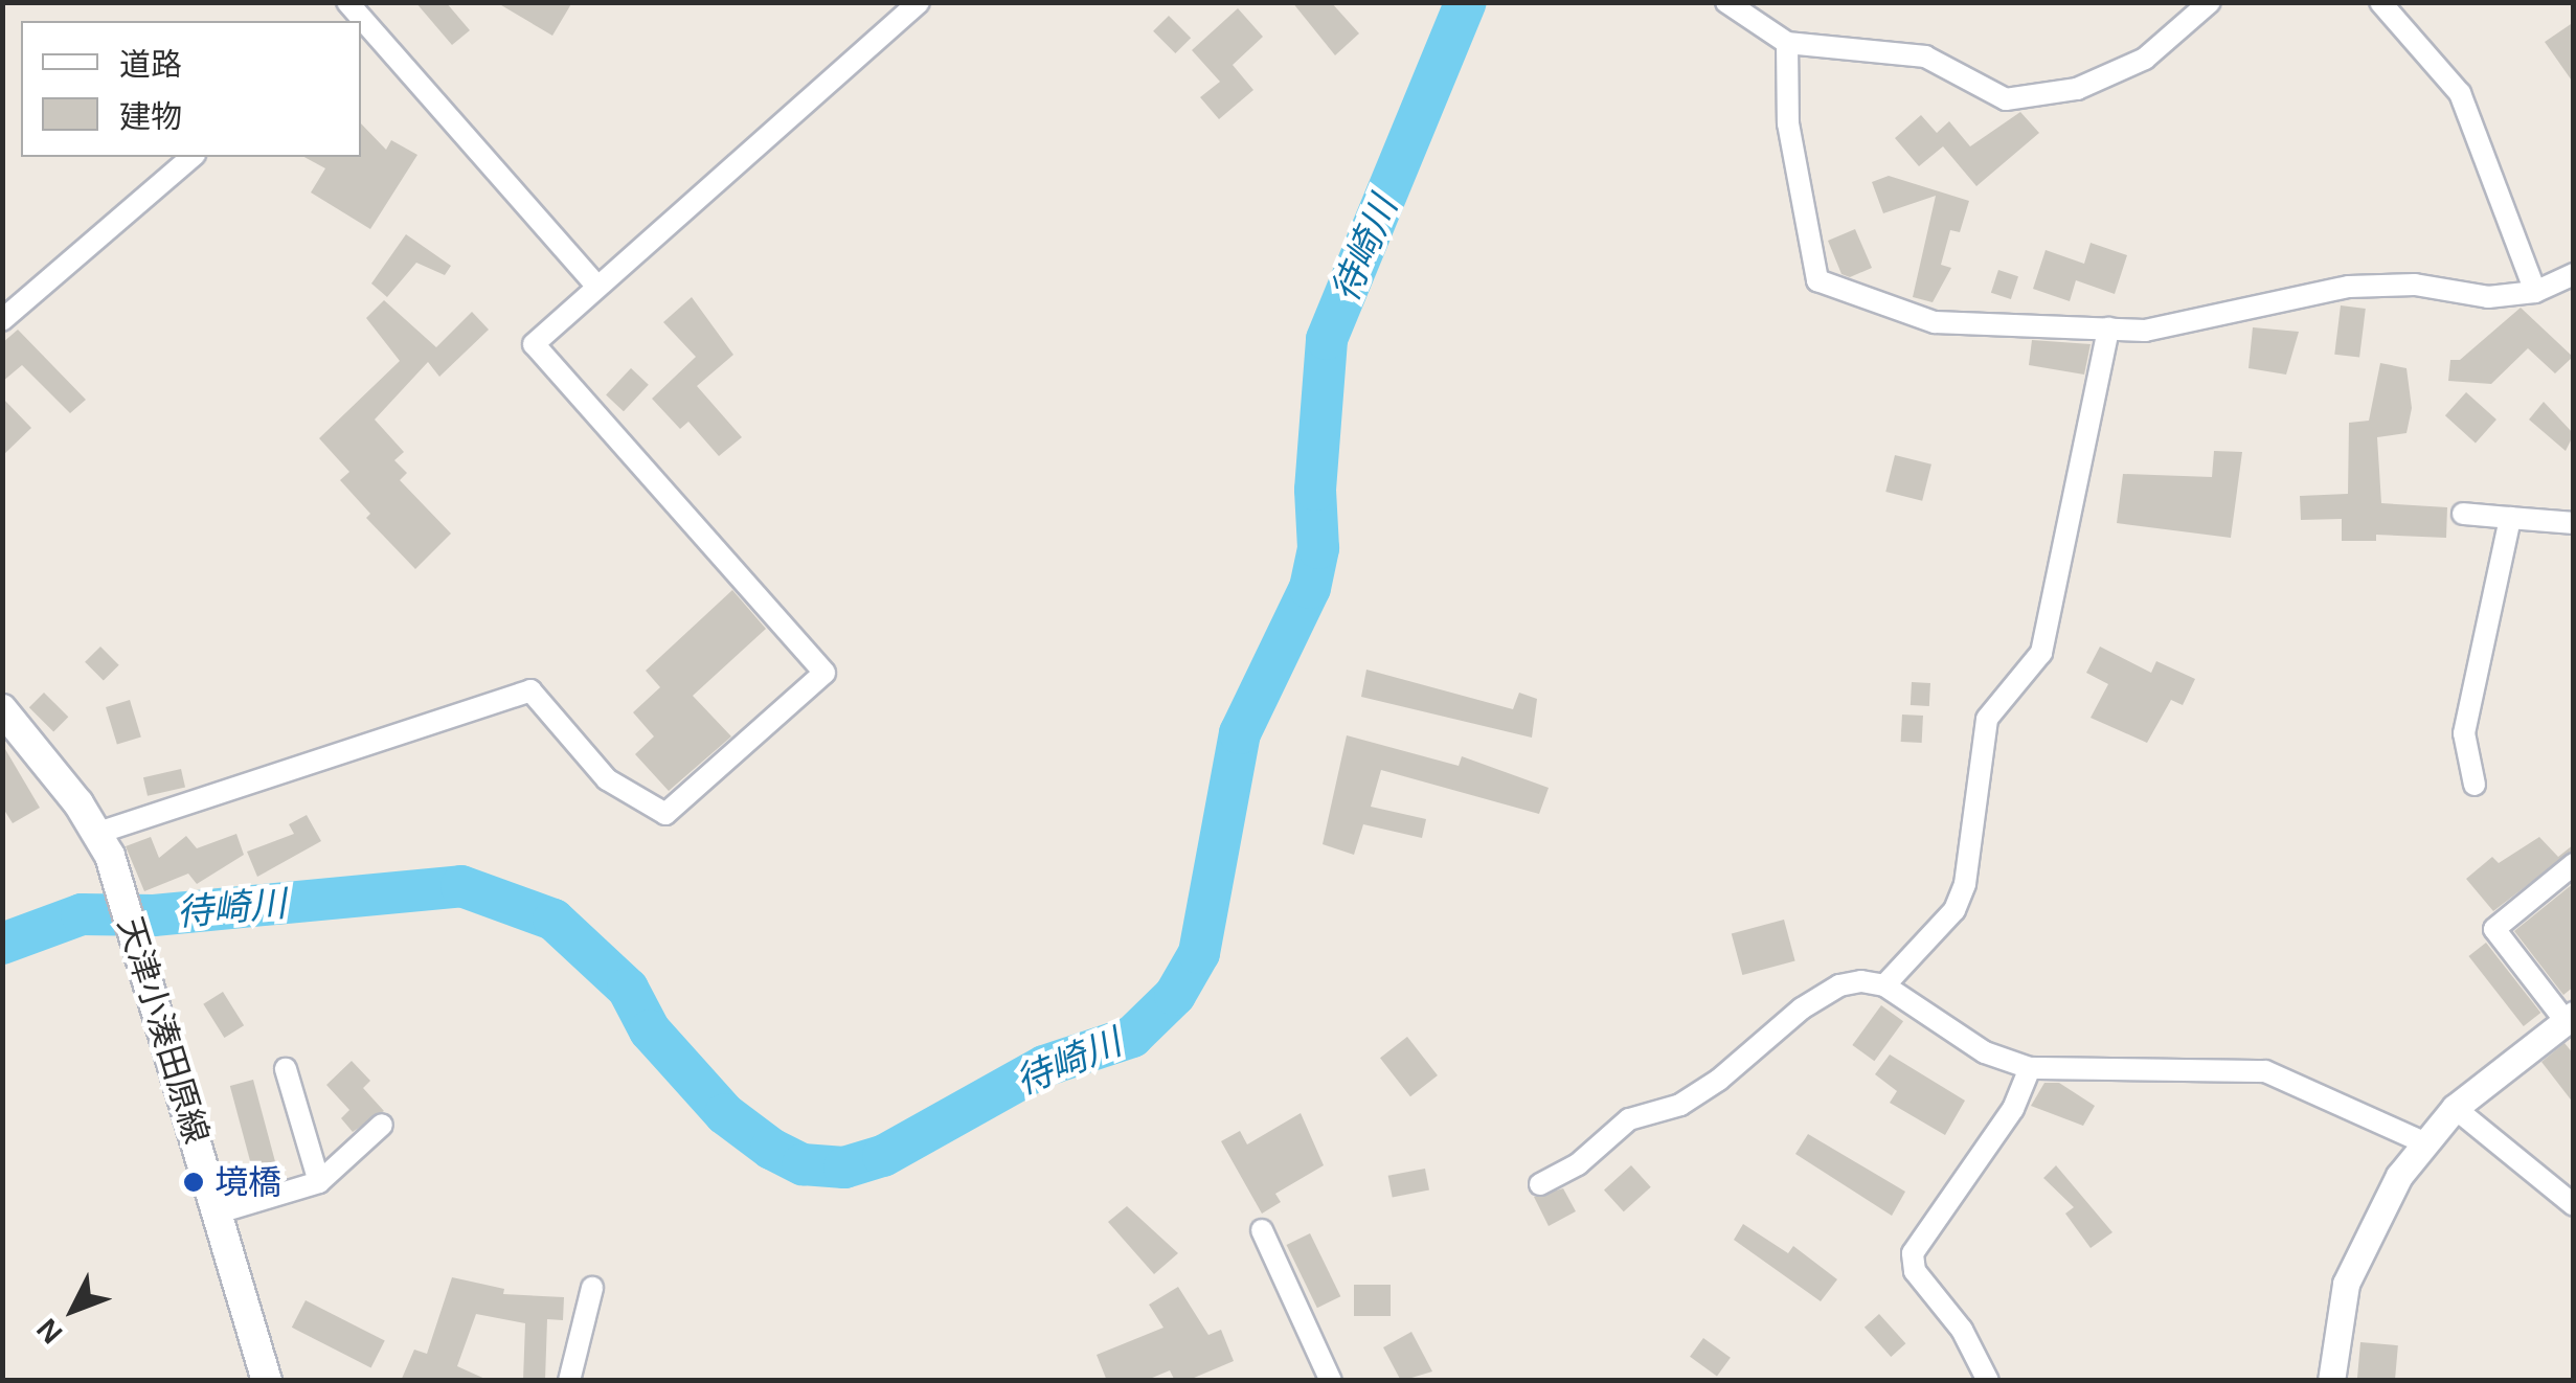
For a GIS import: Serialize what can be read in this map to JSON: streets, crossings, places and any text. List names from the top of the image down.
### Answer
{
  "streets": {
    "main road": ["天津小湊田原線"]
  },
  "water": ["待崎川"],
  "places": ["境橋"],
  "legend": ["道路", "建物"],
  "north": "bottom left"
}
